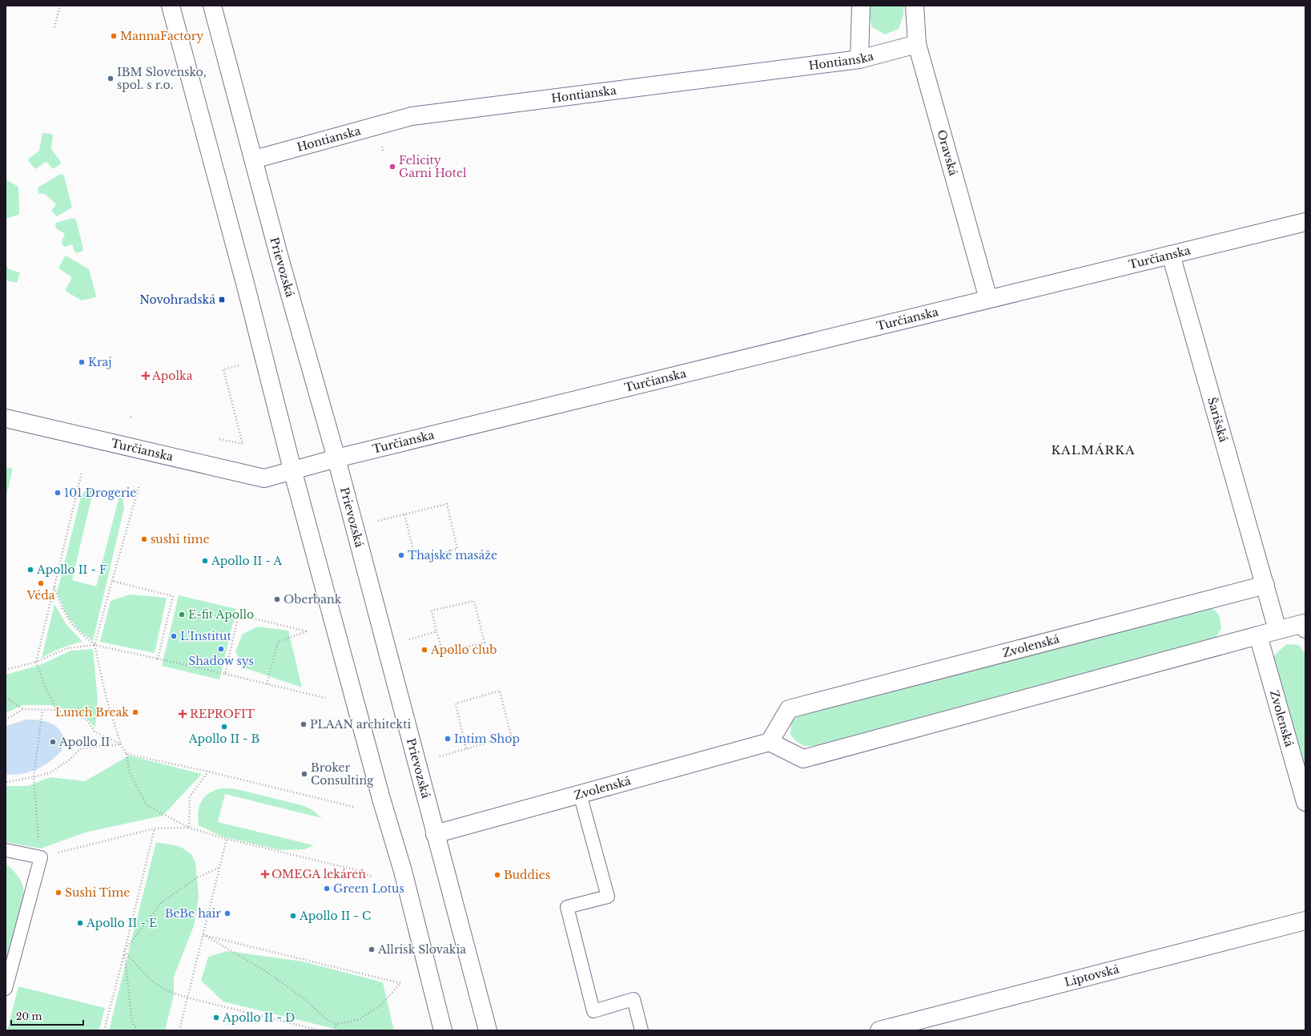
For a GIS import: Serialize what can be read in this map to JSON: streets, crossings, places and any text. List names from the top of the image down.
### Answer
{
  "streets": {
    "street": [
      "Hontianska",
      "Oravská",
      "Turčianska",
      "Prievozská",
      "Šarišská",
      "Zvolenská",
      "Liptovská"
    ]
  },
  "crossings": [
    ["Hontianska", "Oravská"],
    ["Hontianska", "Prievozská"],
    ["Oravská", "Turčianska"],
    ["Turčianska", "Prievozská"],
    ["Turčianska", "Šarišská"],
    ["Prievozská", "Zvolenská"],
    ["Šarišská", "Zvolenská"]
  ],
  "districts": ["KALMÁRKA"],
  "places": {
    "other": [
      "MannaFactory",
      "IBM Slovensko, spol. s r.o.",
      "Felicity Garni Hotel",
      "Kraj",
      "101 Drogerie",
      "sushi time",
      "Thajské masáže",
      "Apollo II - A",
      "Apollo II - F",
      "Véda",
      "Oberbank",
      "E-fit Apollo",
      "L'Institut",
      "Shadow sys",
      "Apollo club",
      "Lunch Break",
      "PLAAN architekti",
      "Apollo II - B",
      "Intim Shop",
      "Apollo II",
      "Broker Consulting",
      "Buddies",
      "Green Lotus",
      "Sushi Time",
      "BeBe hair",
      "Apollo II - C",
      "Apollo II - E",
      "Allrisk Slovakia",
      "Apollo II - D"
    ],
    "transit": ["Novohradská"],
    "health": ["Apolka", "REPROFIT", "OMEGA lekáreň"]
  },
  "scale_bar": "20 m"
}
